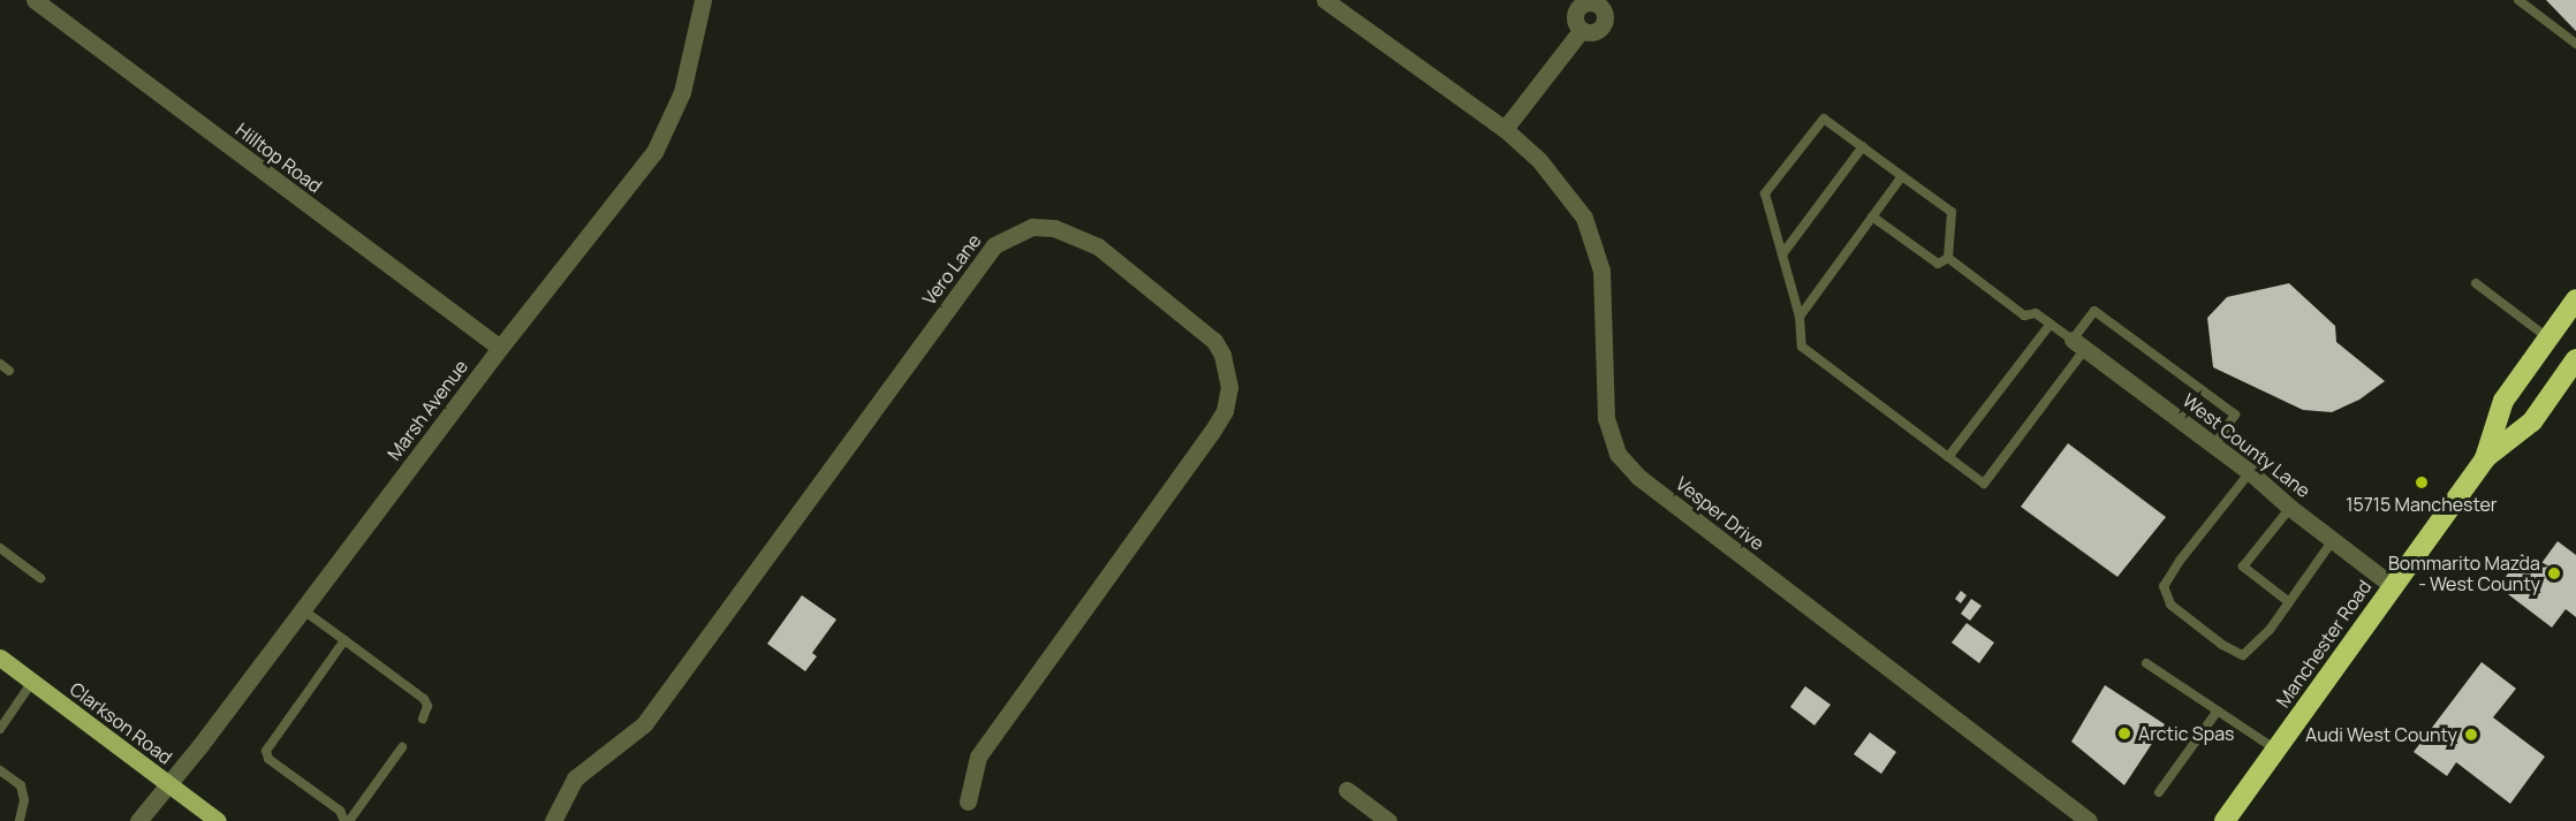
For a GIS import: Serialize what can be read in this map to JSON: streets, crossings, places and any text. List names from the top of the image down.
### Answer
{
  "streets": {
    "highway": ["Manchester Road"],
    "main road": ["Clarkson Road"],
    "street": [
      "Hilltop Road",
      "Vero Lane",
      "Marsh Avenue",
      "West County Lane",
      "Vesper Drive"
    ]
  },
  "crossings": [
    ["Hilltop Road", "Marsh Avenue"],
    ["Marsh Avenue", "Clarkson Road"],
    ["West County Lane", "Manchester Road"]
  ],
  "places": [
    "15715 Manchester",
    "Bommarito Mazda - West County",
    "Arctic Spas",
    "Audi West County"
  ]
}
